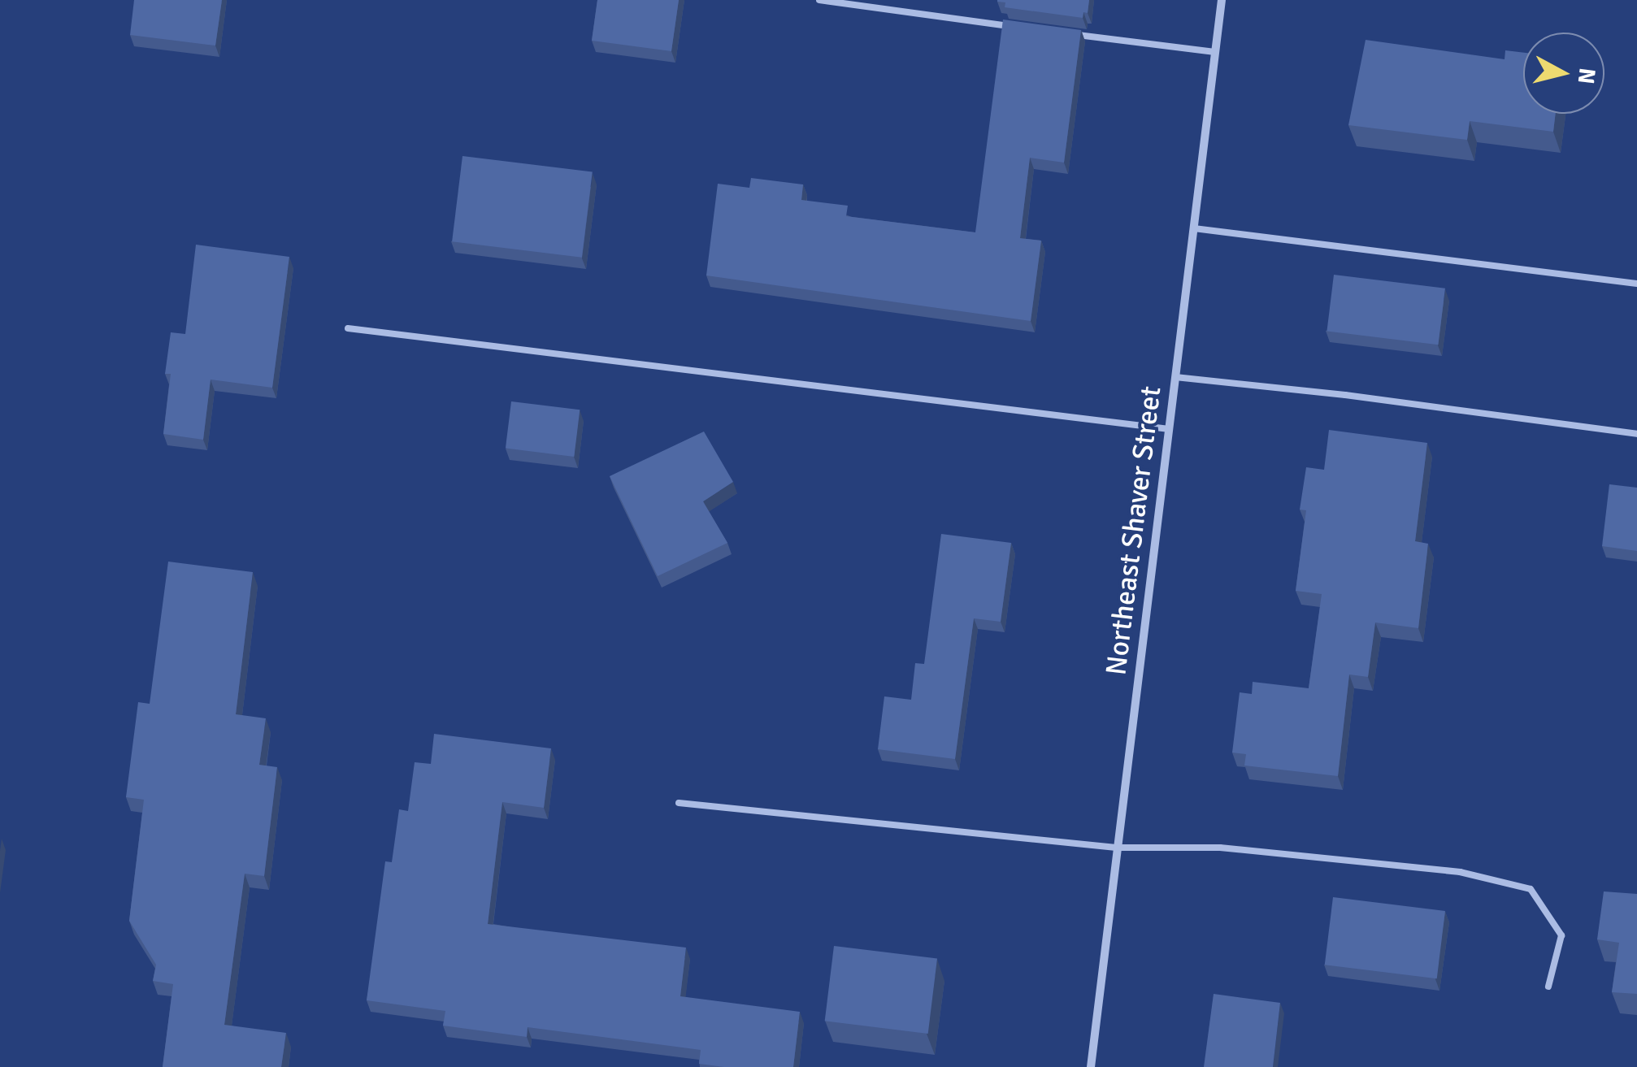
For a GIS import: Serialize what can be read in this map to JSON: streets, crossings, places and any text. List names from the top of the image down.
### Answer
{
  "streets": {
    "street": ["Northeast Shaver Street"]
  },
  "north": "right"
}
